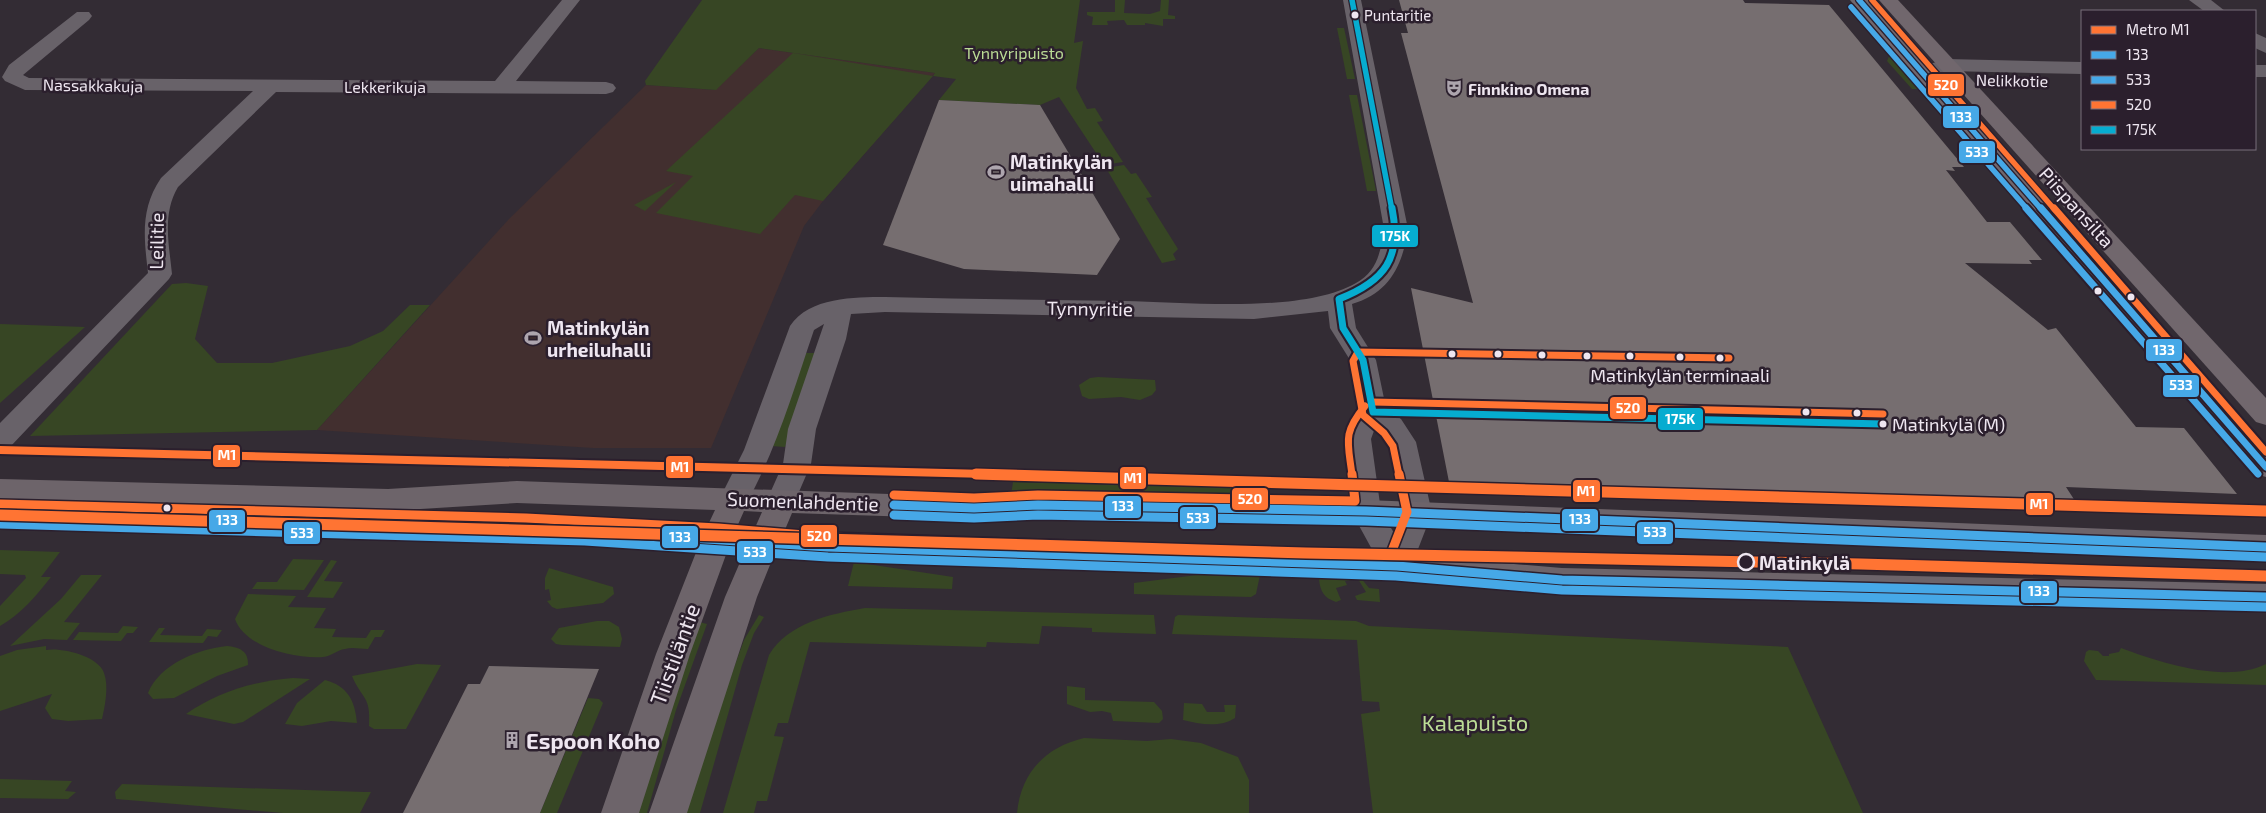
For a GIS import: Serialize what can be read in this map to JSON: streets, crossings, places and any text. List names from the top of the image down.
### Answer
{
  "streets": {
    "main road": ["Piispansilta", "Suomenlahdentie", "Tiistiläntie"],
    "street": [
      "Nelikkotie",
      "Nassakkakuja",
      "Lekkerikuja",
      "Leilitie",
      "Tynnyritie"
    ]
  },
  "crossings": [
    ["Nelikkotie", "Piispansilta"],
    ["Nassakkakuja", "Lekkerikuja"],
    ["Nassakkakuja", "Leilitie"],
    ["Lekkerikuja", "Leilitie"],
    ["Tynnyritie", "Suomenlahdentie"],
    ["Tynnyritie", "Tiistiläntie"],
    ["Suomenlahdentie", "Tiistiläntie"]
  ],
  "parks": ["Tynnyripuisto", "Kalapuisto"],
  "places": {
    "other": [
      "Puntaritie",
      "Matinkylän terminaali",
      "Matinkylä (M)",
      "Matinkylä"
    ],
    "theatre": ["Finnkino Omena"],
    "sports": ["Matinkylän uimahalli", "Matinkylän urheiluhalli"],
    "building": ["Espoon Koho"]
  },
  "lines": [
    "transit line 133",
    "transit line 520",
    "transit line 175K",
    "transit line 533",
    "metro line M1"
  ],
  "legend": [
    "Metro M1",
    "133",
    "533",
    "520",
    "175K"
  ]
}
